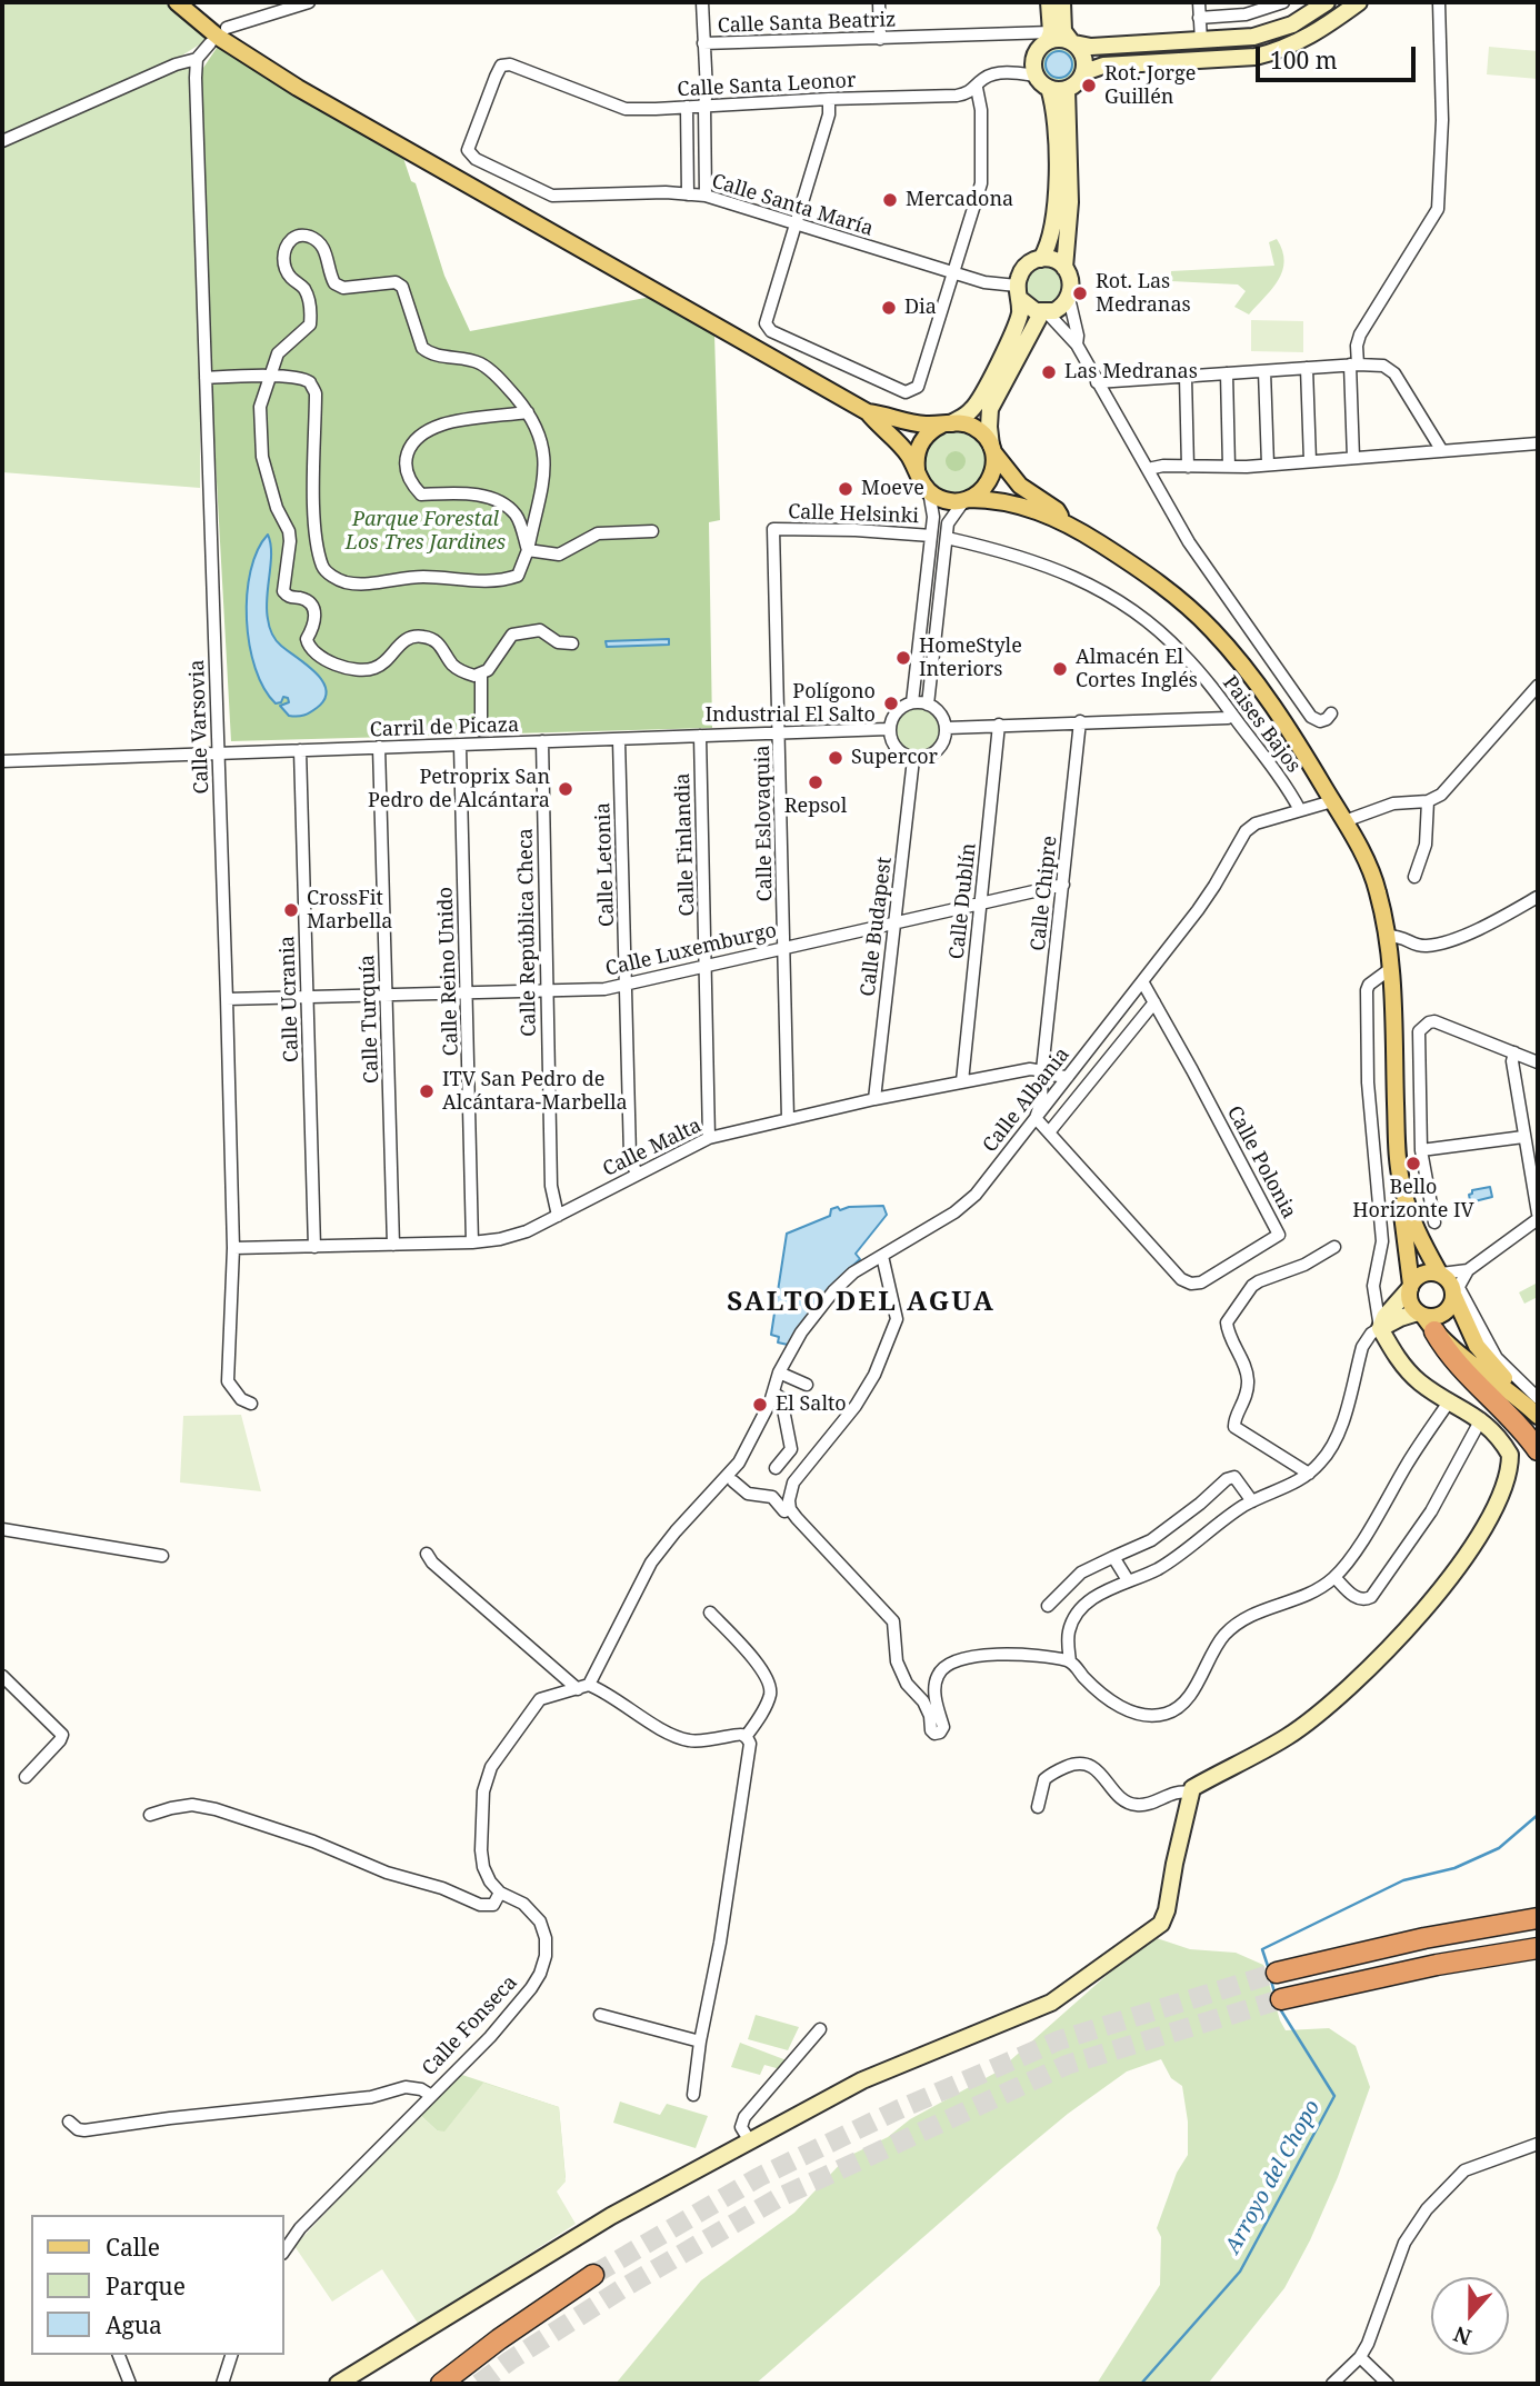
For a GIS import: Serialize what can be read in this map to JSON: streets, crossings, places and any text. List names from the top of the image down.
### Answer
{
  "streets": {
    "street": [
      "Calle Santa Beatriz",
      "Calle Santa Leonor",
      "Calle Santa María",
      "Calle Helsinki",
      "Paises Bajos",
      "Calle Varsovia",
      "Carril de Picaza",
      "Calle Eslovaquia",
      "Calle Finlandia",
      "Calle Letonia",
      "Calle Chipre",
      "Calle Dublín",
      "Calle Budapest",
      "Calle República Checa",
      "Calle Luxemburgo",
      "Calle Reino Unido",
      "Calle Ucrania",
      "Calle Turquía",
      "Calle Albania",
      "Calle Malta",
      "Calle Polonia",
      "Calle Fonseca"
    ]
  },
  "crossings": [
    ["Calle Santa Beatriz", "Calle Santa Leonor"],
    ["Calle Santa Leonor", "Calle Santa María"],
    ["Calle Helsinki", "Calle Eslovaquia"],
    ["Paises Bajos", "Calle Albania"],
    ["Calle Varsovia", "Carril de Picaza"],
    ["Calle Varsovia", "Calle Luxemburgo"],
    ["Calle Varsovia", "Calle Malta"],
    ["Carril de Picaza", "Calle Eslovaquia"],
    ["Carril de Picaza", "Calle Finlandia"],
    ["Carril de Picaza", "Calle Letonia"],
    ["Carril de Picaza", "Calle Budapest"],
    ["Carril de Picaza", "Calle República Checa"],
    ["Carril de Picaza", "Calle Reino Unido"],
    ["Carril de Picaza", "Calle Ucrania"],
    ["Carril de Picaza", "Calle Turquía"],
    ["Calle Eslovaquia", "Calle Luxemburgo"],
    ["Calle Eslovaquia", "Calle Malta"],
    ["Calle Finlandia", "Calle Luxemburgo"],
    ["Calle Finlandia", "Calle Malta"],
    ["Calle Letonia", "Calle Luxemburgo"],
    ["Calle Letonia", "Calle Malta"],
    ["Calle Chipre", "Calle Luxemburgo"],
    ["Calle Chipre", "Calle Malta"],
    ["Calle Dublín", "Calle Luxemburgo"],
    ["Calle Dublín", "Calle Malta"],
    ["Calle Budapest", "Calle Luxemburgo"],
    ["Calle Budapest", "Calle Malta"],
    ["Calle República Checa", "Calle Luxemburgo"],
    ["Calle República Checa", "Calle Malta"],
    ["Calle Luxemburgo", "Calle Reino Unido"],
    ["Calle Luxemburgo", "Calle Ucrania"],
    ["Calle Luxemburgo", "Calle Turquía"],
    ["Calle Reino Unido", "Calle Malta"],
    ["Calle Ucrania", "Calle Malta"],
    ["Calle Turquía", "Calle Malta"],
    ["Calle Albania", "Calle Malta"],
    ["Calle Albania", "Calle Polonia"],
    ["Calle Albania", "Calle Fonseca"]
  ],
  "districts": ["SALTO DEL AGUA"],
  "water": ["Arroyo del Chopo"],
  "parks": ["Parque Forestal Los Tres Jardines"],
  "places": [
    "Rot. Jorge Guillén",
    "Mercadona",
    "Rot. Las Medranas",
    "Dia",
    "Las Medranas",
    "Moeve",
    "HomeStyle Interiors",
    "Almacén El Cortes Inglés",
    "Polígono Industrial El Salto",
    "Supercor",
    "Repsol",
    "Petroprix San Pedro de Alcántara",
    "CrossFit Marbella",
    "ITV San Pedro de Alcántara-Marbella",
    "Bello Horizonte IV",
    "El Salto"
  ],
  "legend": ["Calle", "Parque", "Agua"],
  "scale_bar": "100 m",
  "north": "bottom"
}
